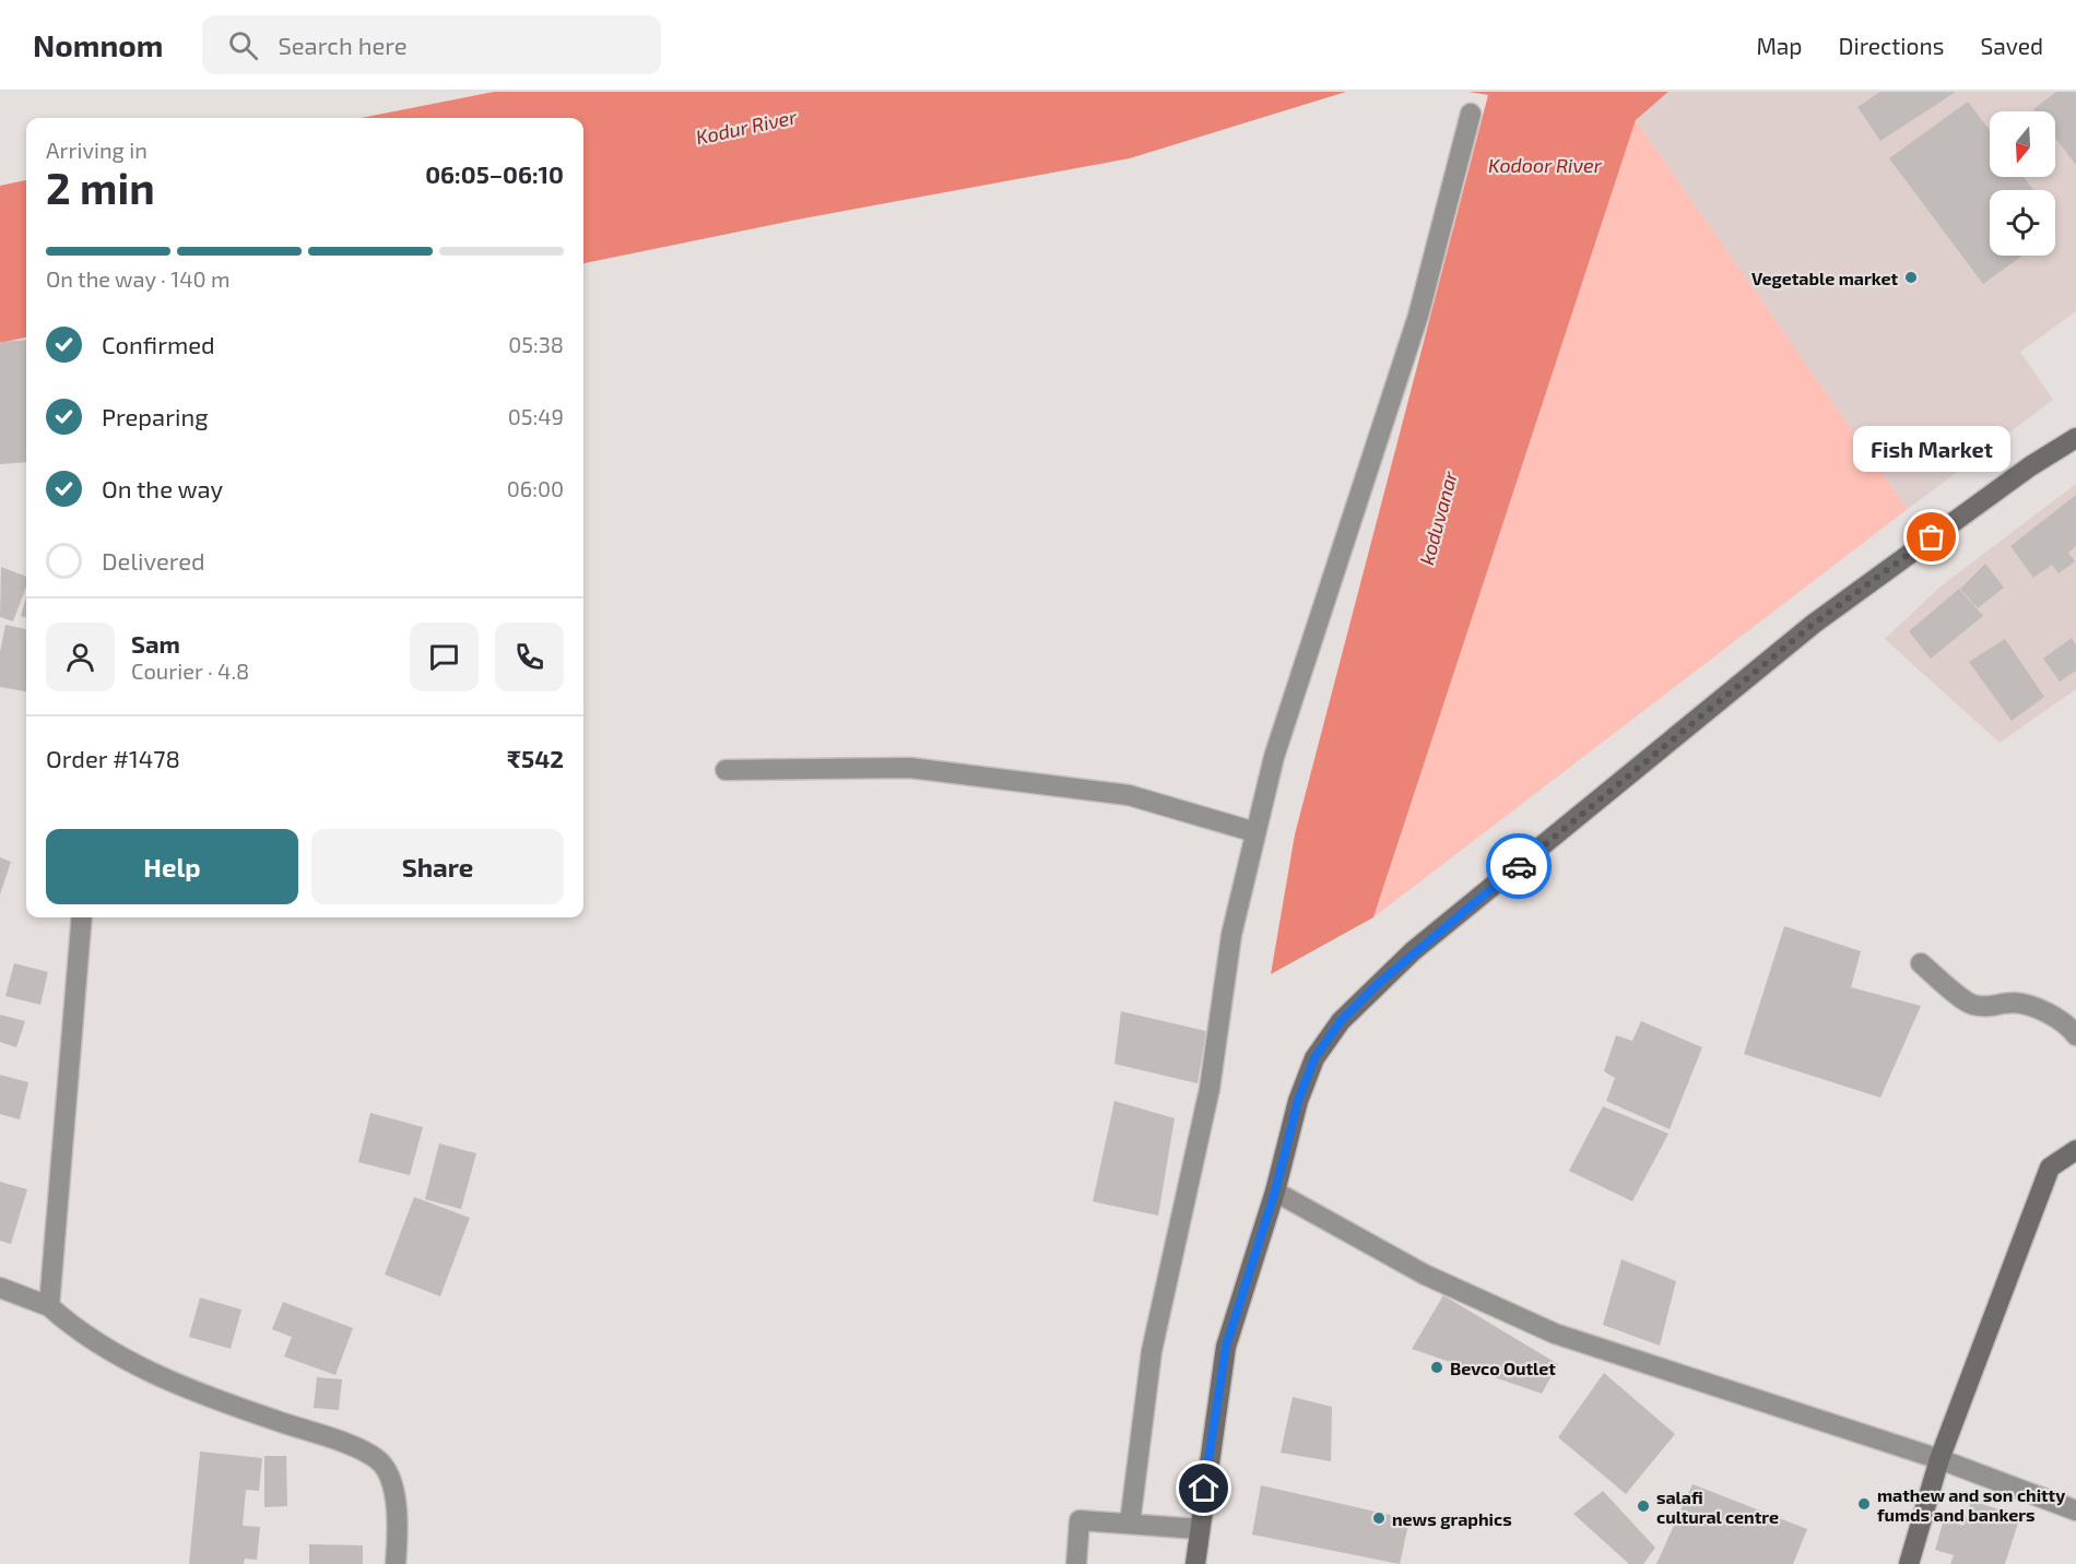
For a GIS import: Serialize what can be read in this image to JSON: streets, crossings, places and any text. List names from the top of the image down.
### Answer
{
  "water": ["Kodur River", "Kodoor River", "koduvanar"],
  "places": [
    "Vegetable market",
    "Fish Market",
    "Bevco Outlet",
    "mathew and son chitty fumds and bankers",
    "salafi cultural centre",
    "news graphics"
  ],
  "north": "bottom",
  "page": {
    "header": "Nomnom",
    "search": "Search here",
    "nav": ["Map", "Directions", "Saved"],
    "heading": ["2 min", "Arriving in", "06:05–06:10"],
    "panel": [
      "Sam",
      "Courier · 4.8",
      "Order #1478",
      "₹542"
    ],
    "bar": "On the way · 140 m",
    "list": [
      ["Confirmed", "05:38"],
      ["Preparing", "05:49"],
      ["On the way", "06:00"],
      "Delivered"
    ],
    "bubble": "Fish Market",
    "buttons": ["Help", "Share"]
  }
}
